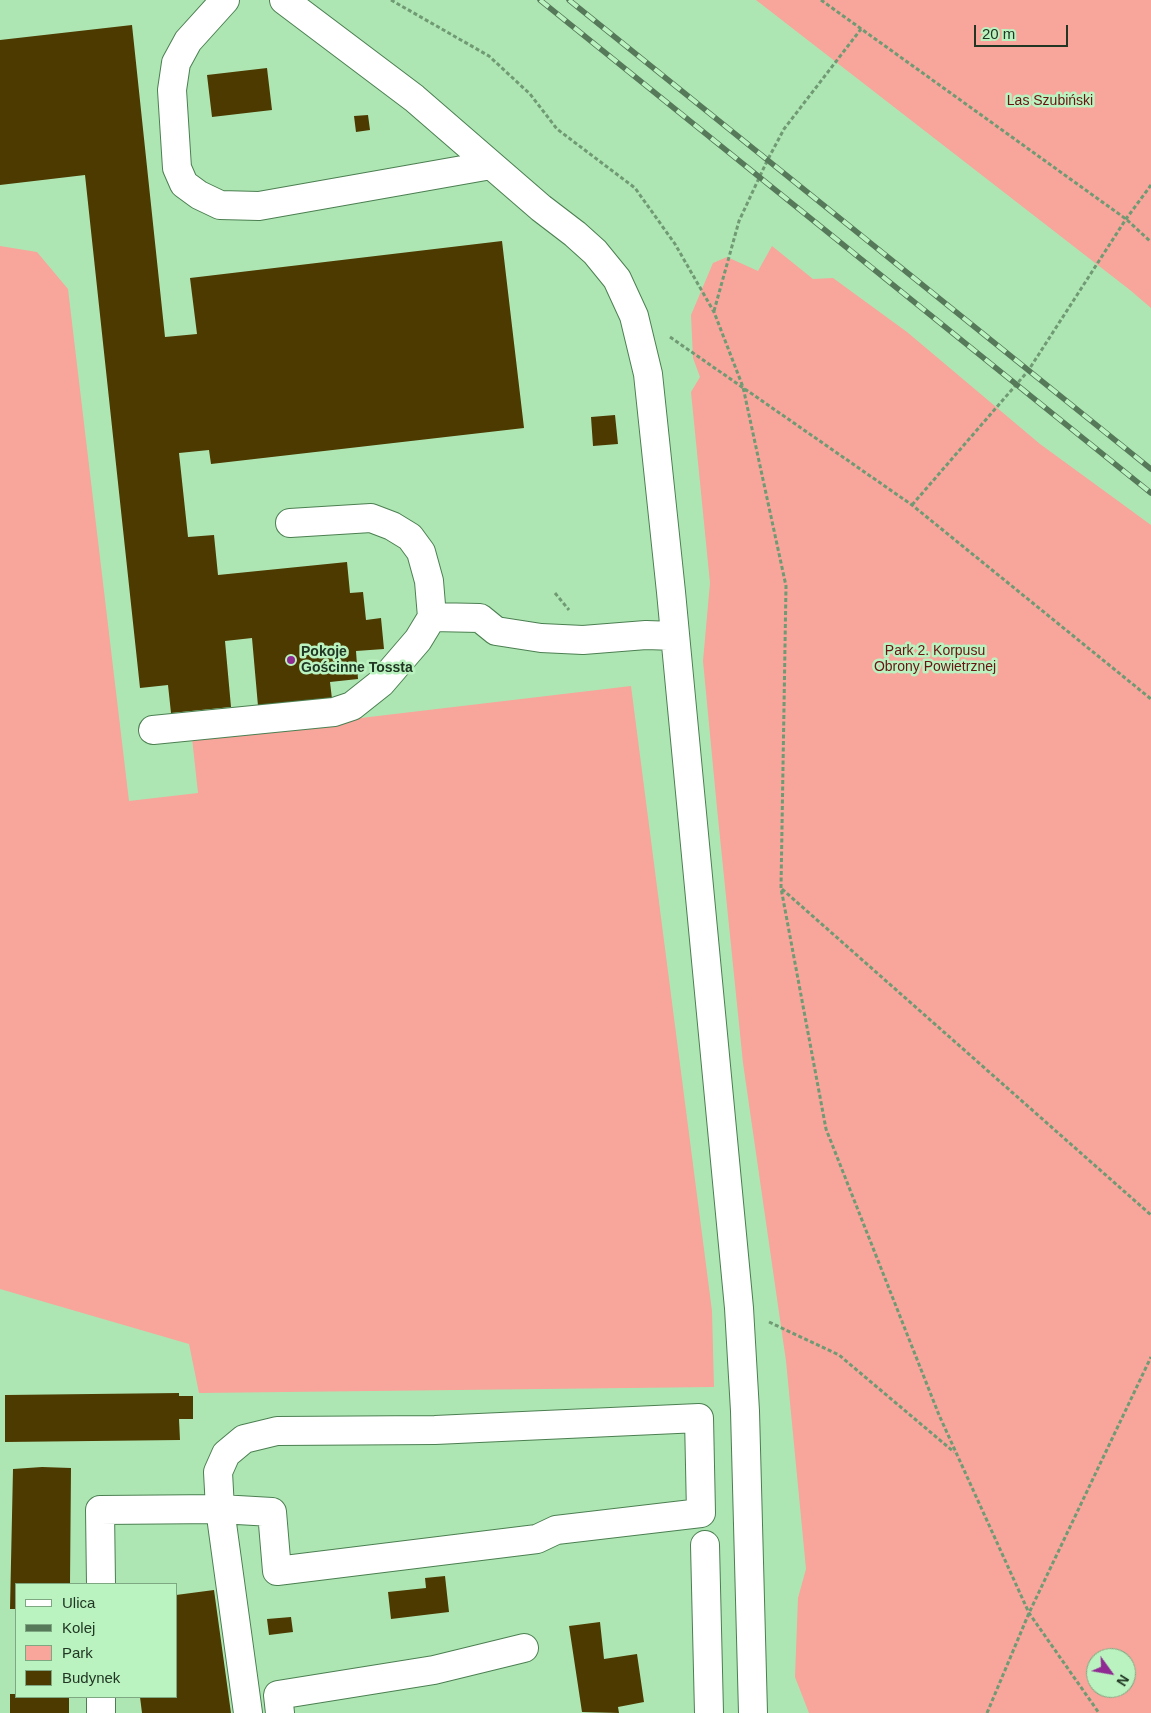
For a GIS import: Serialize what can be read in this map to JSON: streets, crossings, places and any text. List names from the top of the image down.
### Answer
{
  "parks": ["Las Szubiński", "Park 2. Korpusu Obrony Powietrznej"],
  "places": ["Pokoje Gościnne Tossta"],
  "legend": [
    "Ulica",
    "Kolej",
    "Park",
    "Budynek"
  ],
  "scale_bar": "20 m",
  "north": "bottom right"
}
